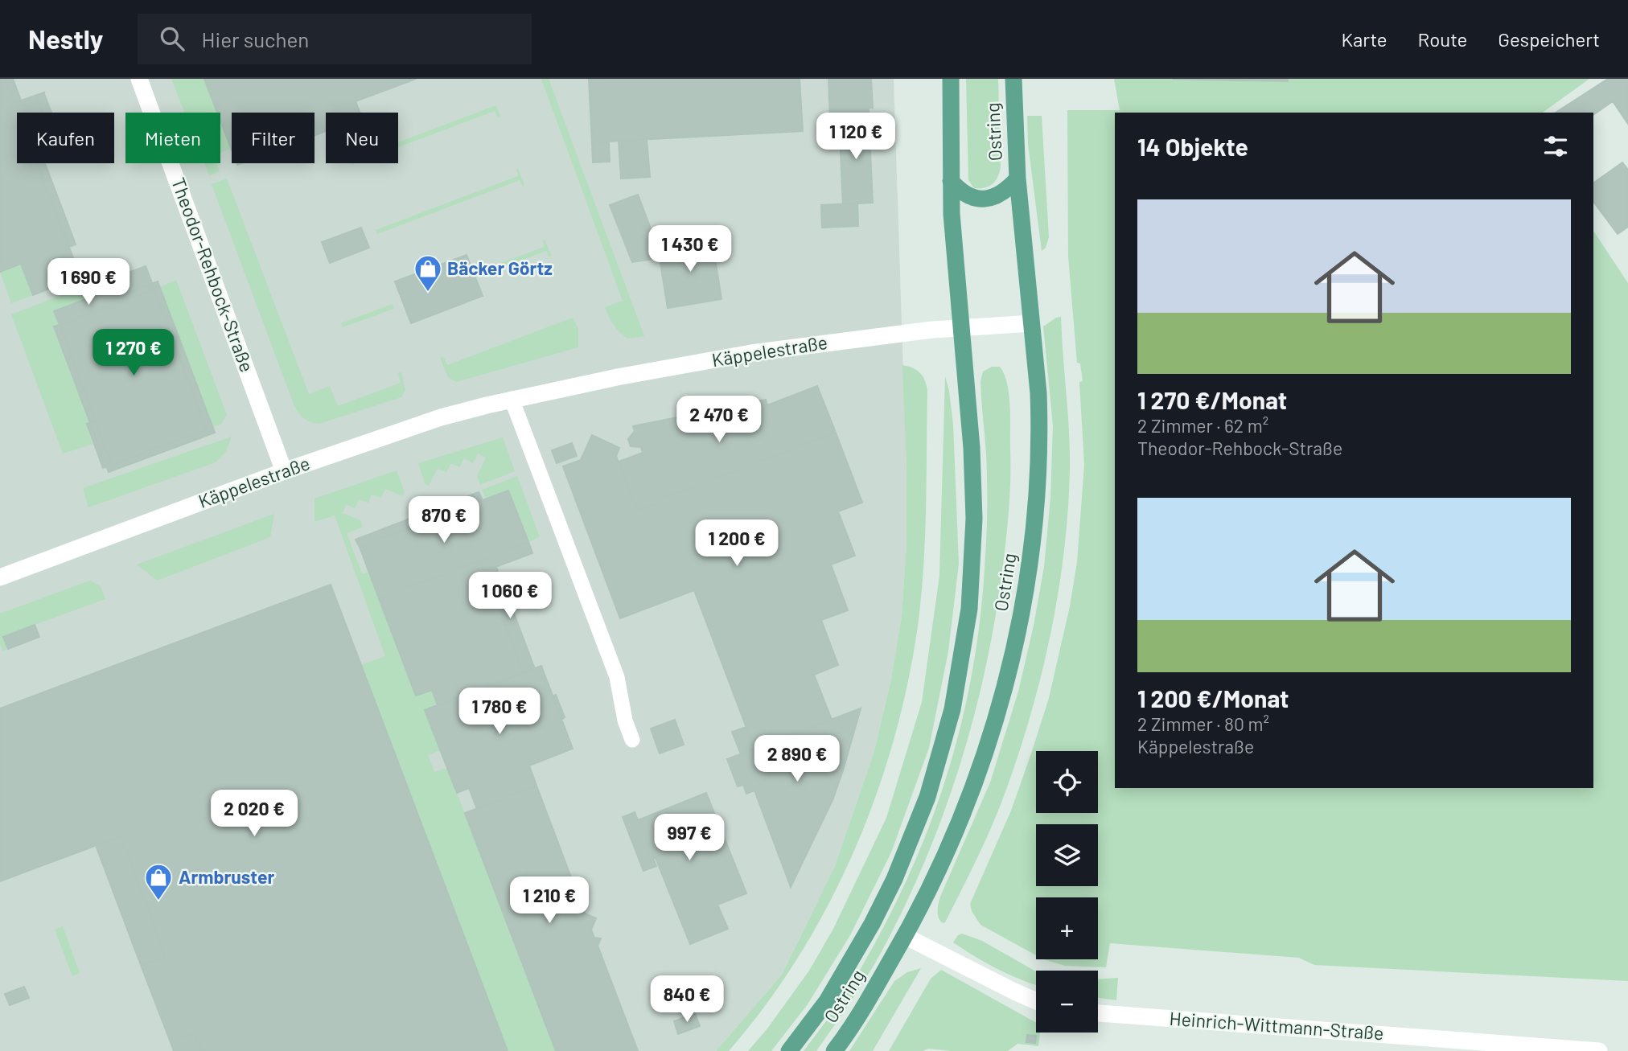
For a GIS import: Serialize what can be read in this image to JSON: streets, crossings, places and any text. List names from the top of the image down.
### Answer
{
  "streets": {
    "main road": ["Ostring"],
    "street": ["Theodor-Rehbock-Straße", "Käppelestraße", "Heinrich-Wittmann-Straße"]
  },
  "crossings": [
    ["Ostring", "Käppelestraße"],
    ["Theodor-Rehbock-Straße", "Käppelestraße"]
  ],
  "places": {
    "shop": ["Bäcker Görtz", "Armbruster"]
  },
  "page": {
    "header": "Nestly",
    "search": "Hier suchen",
    "nav": ["Karte", "Route", "Gespeichert"],
    "price": [
      "1 120 €",
      "1 430 €",
      "1 690 €",
      "1 270 €",
      "2 470 €",
      "870 €",
      "1 200 €",
      "1 060 €",
      "1 780 €",
      "2 890 €",
      "2 020 €",
      "997 €",
      "1 210 €",
      "840 €"
    ],
    "chip": [
      "Kaufen",
      "Mieten",
      "Filter",
      "Neu"
    ],
    "heading": "14 Objekte",
    "list": [
      {
        "name": "1 270 €/Monat",
        "note": "2 Zimmer · 62 m² · Theodor-Rehbock-Straße"
      },
      {
        "name": "1 200 €/Monat",
        "note": "2 Zimmer · 80 m² · Käppelestraße"
      }
    ],
    "map_buttons": ["+", "−"]
  }
}
